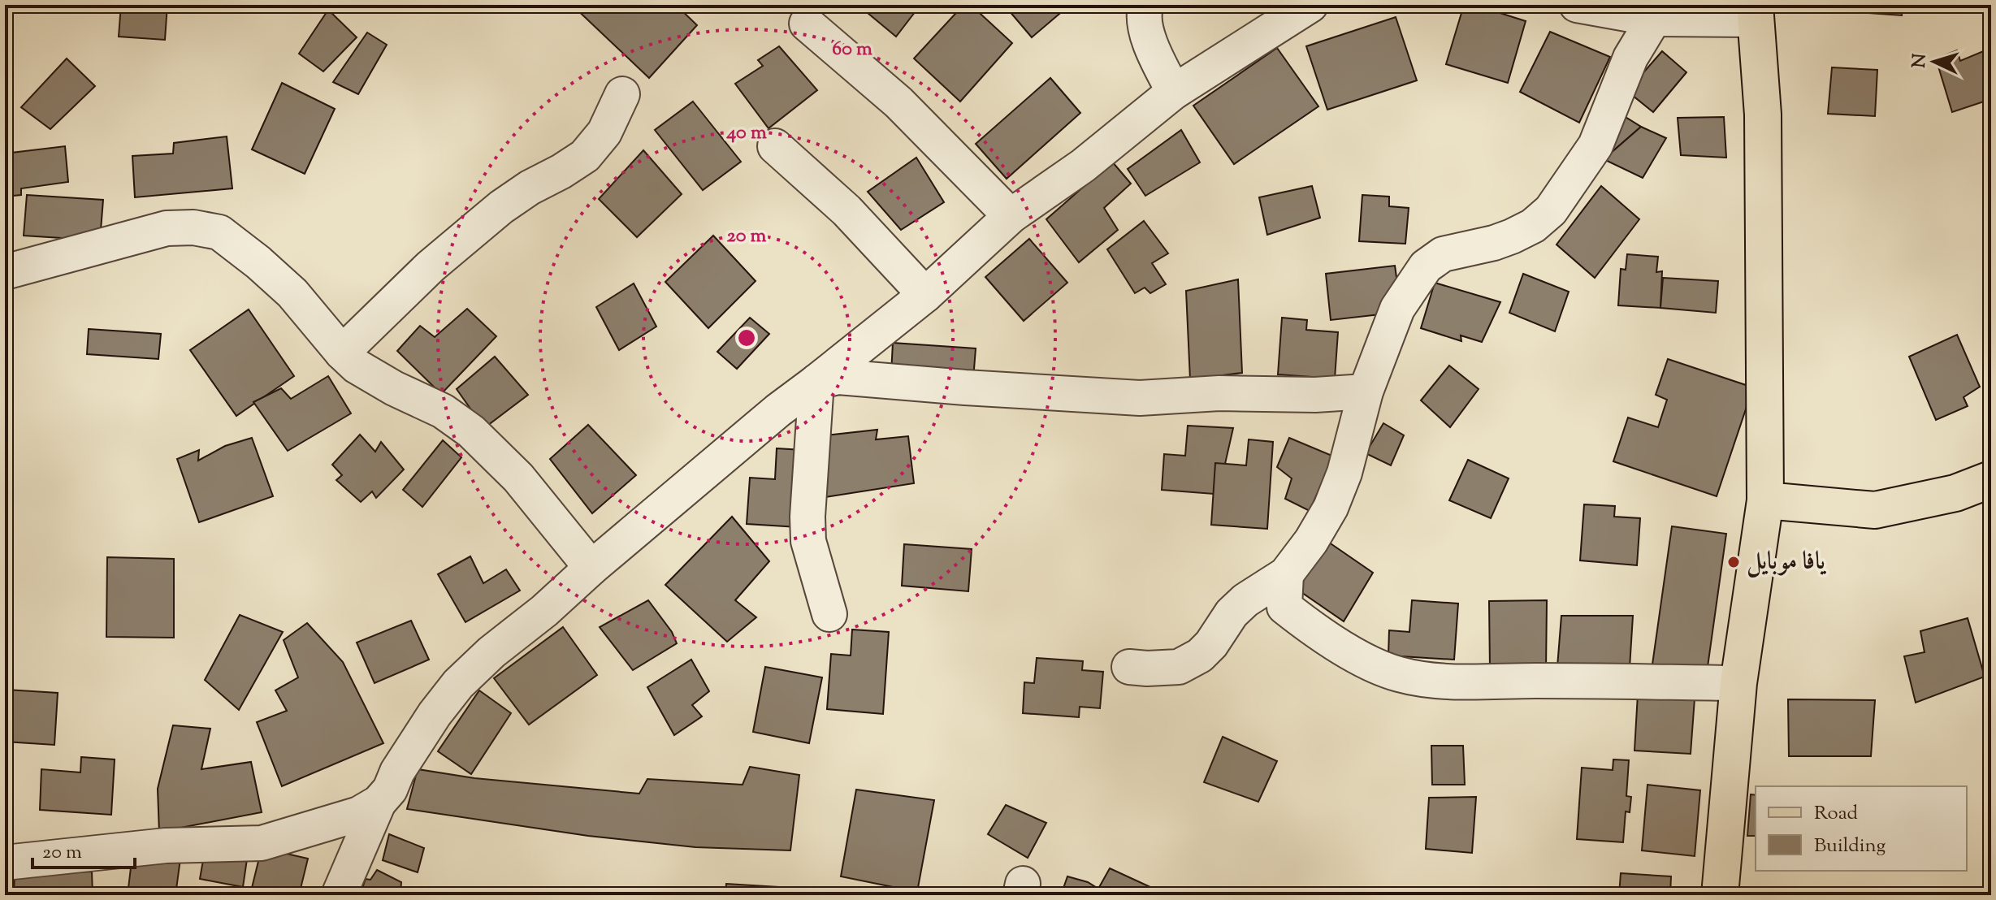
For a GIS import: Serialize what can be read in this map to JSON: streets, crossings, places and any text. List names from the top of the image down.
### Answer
{
  "places": ["يافا موبايل"],
  "legend": ["Road", "Building"],
  "scale_bar": "20 m",
  "north": "left",
  "rings": ["60 m", "40 m", "20 m"]
}
